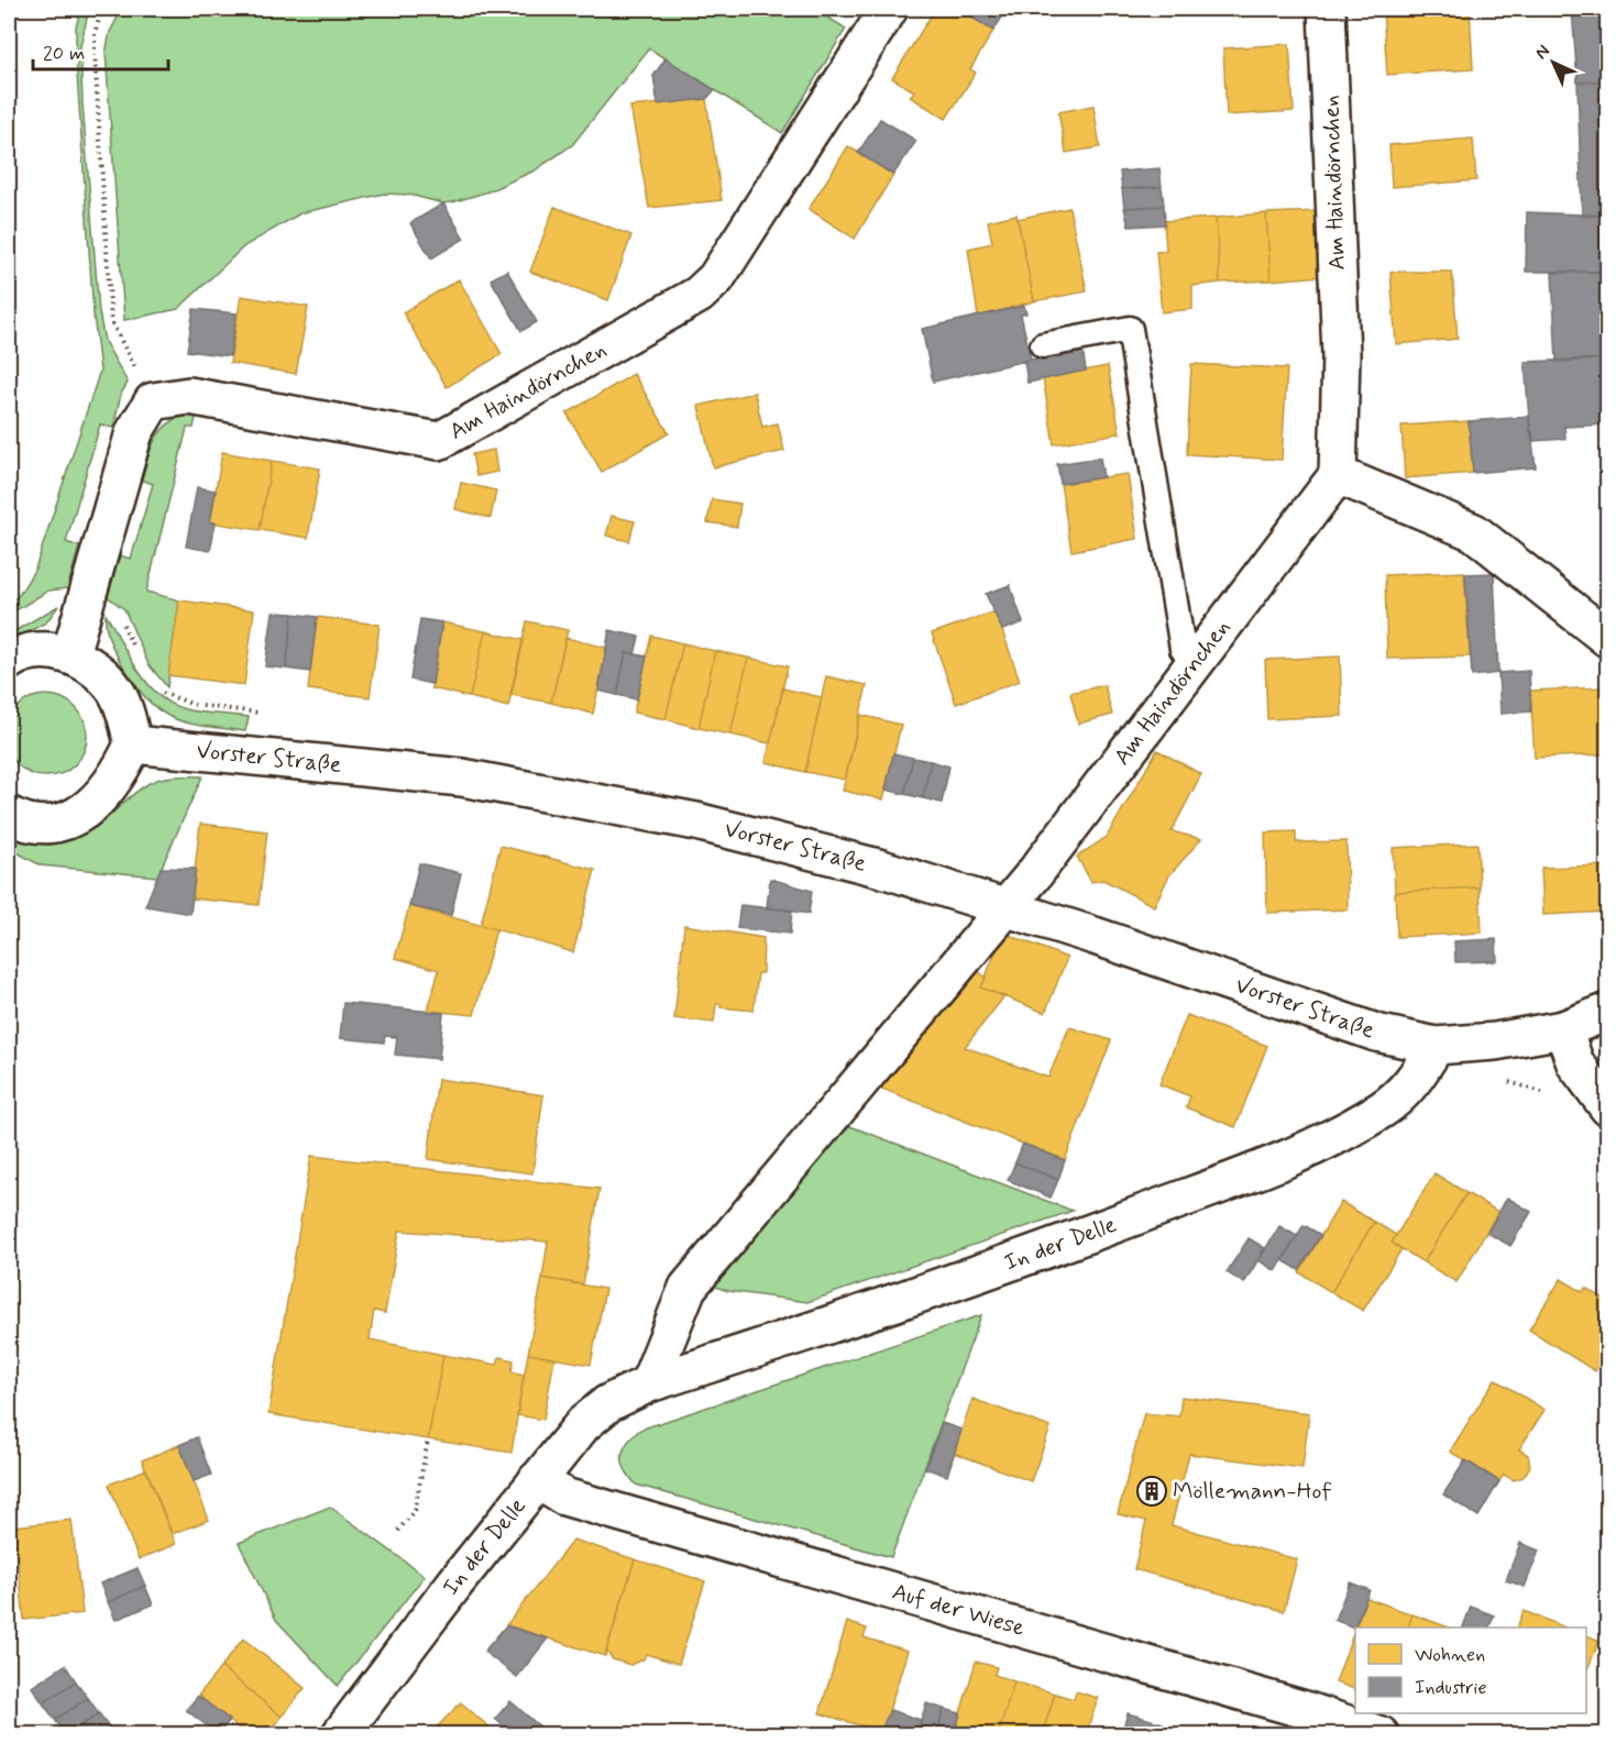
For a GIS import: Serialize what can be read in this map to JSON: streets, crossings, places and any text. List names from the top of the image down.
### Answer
{
  "streets": {
    "street": [
      "Am Haindörnchen",
      "Vorster Straße",
      "In der Delle",
      "Auf der Wiese"
    ]
  },
  "crossings": [
    ["Am Haindörnchen", "Vorster Straße"],
    ["Vorster Straße", "In der Delle"],
    ["In der Delle", "Auf der Wiese"]
  ],
  "places": {
    "building": ["Möllemann-Hof"]
  },
  "legend": ["Wohnen", "Industrie"],
  "scale_bar": "20 m",
  "north": "top left"
}
